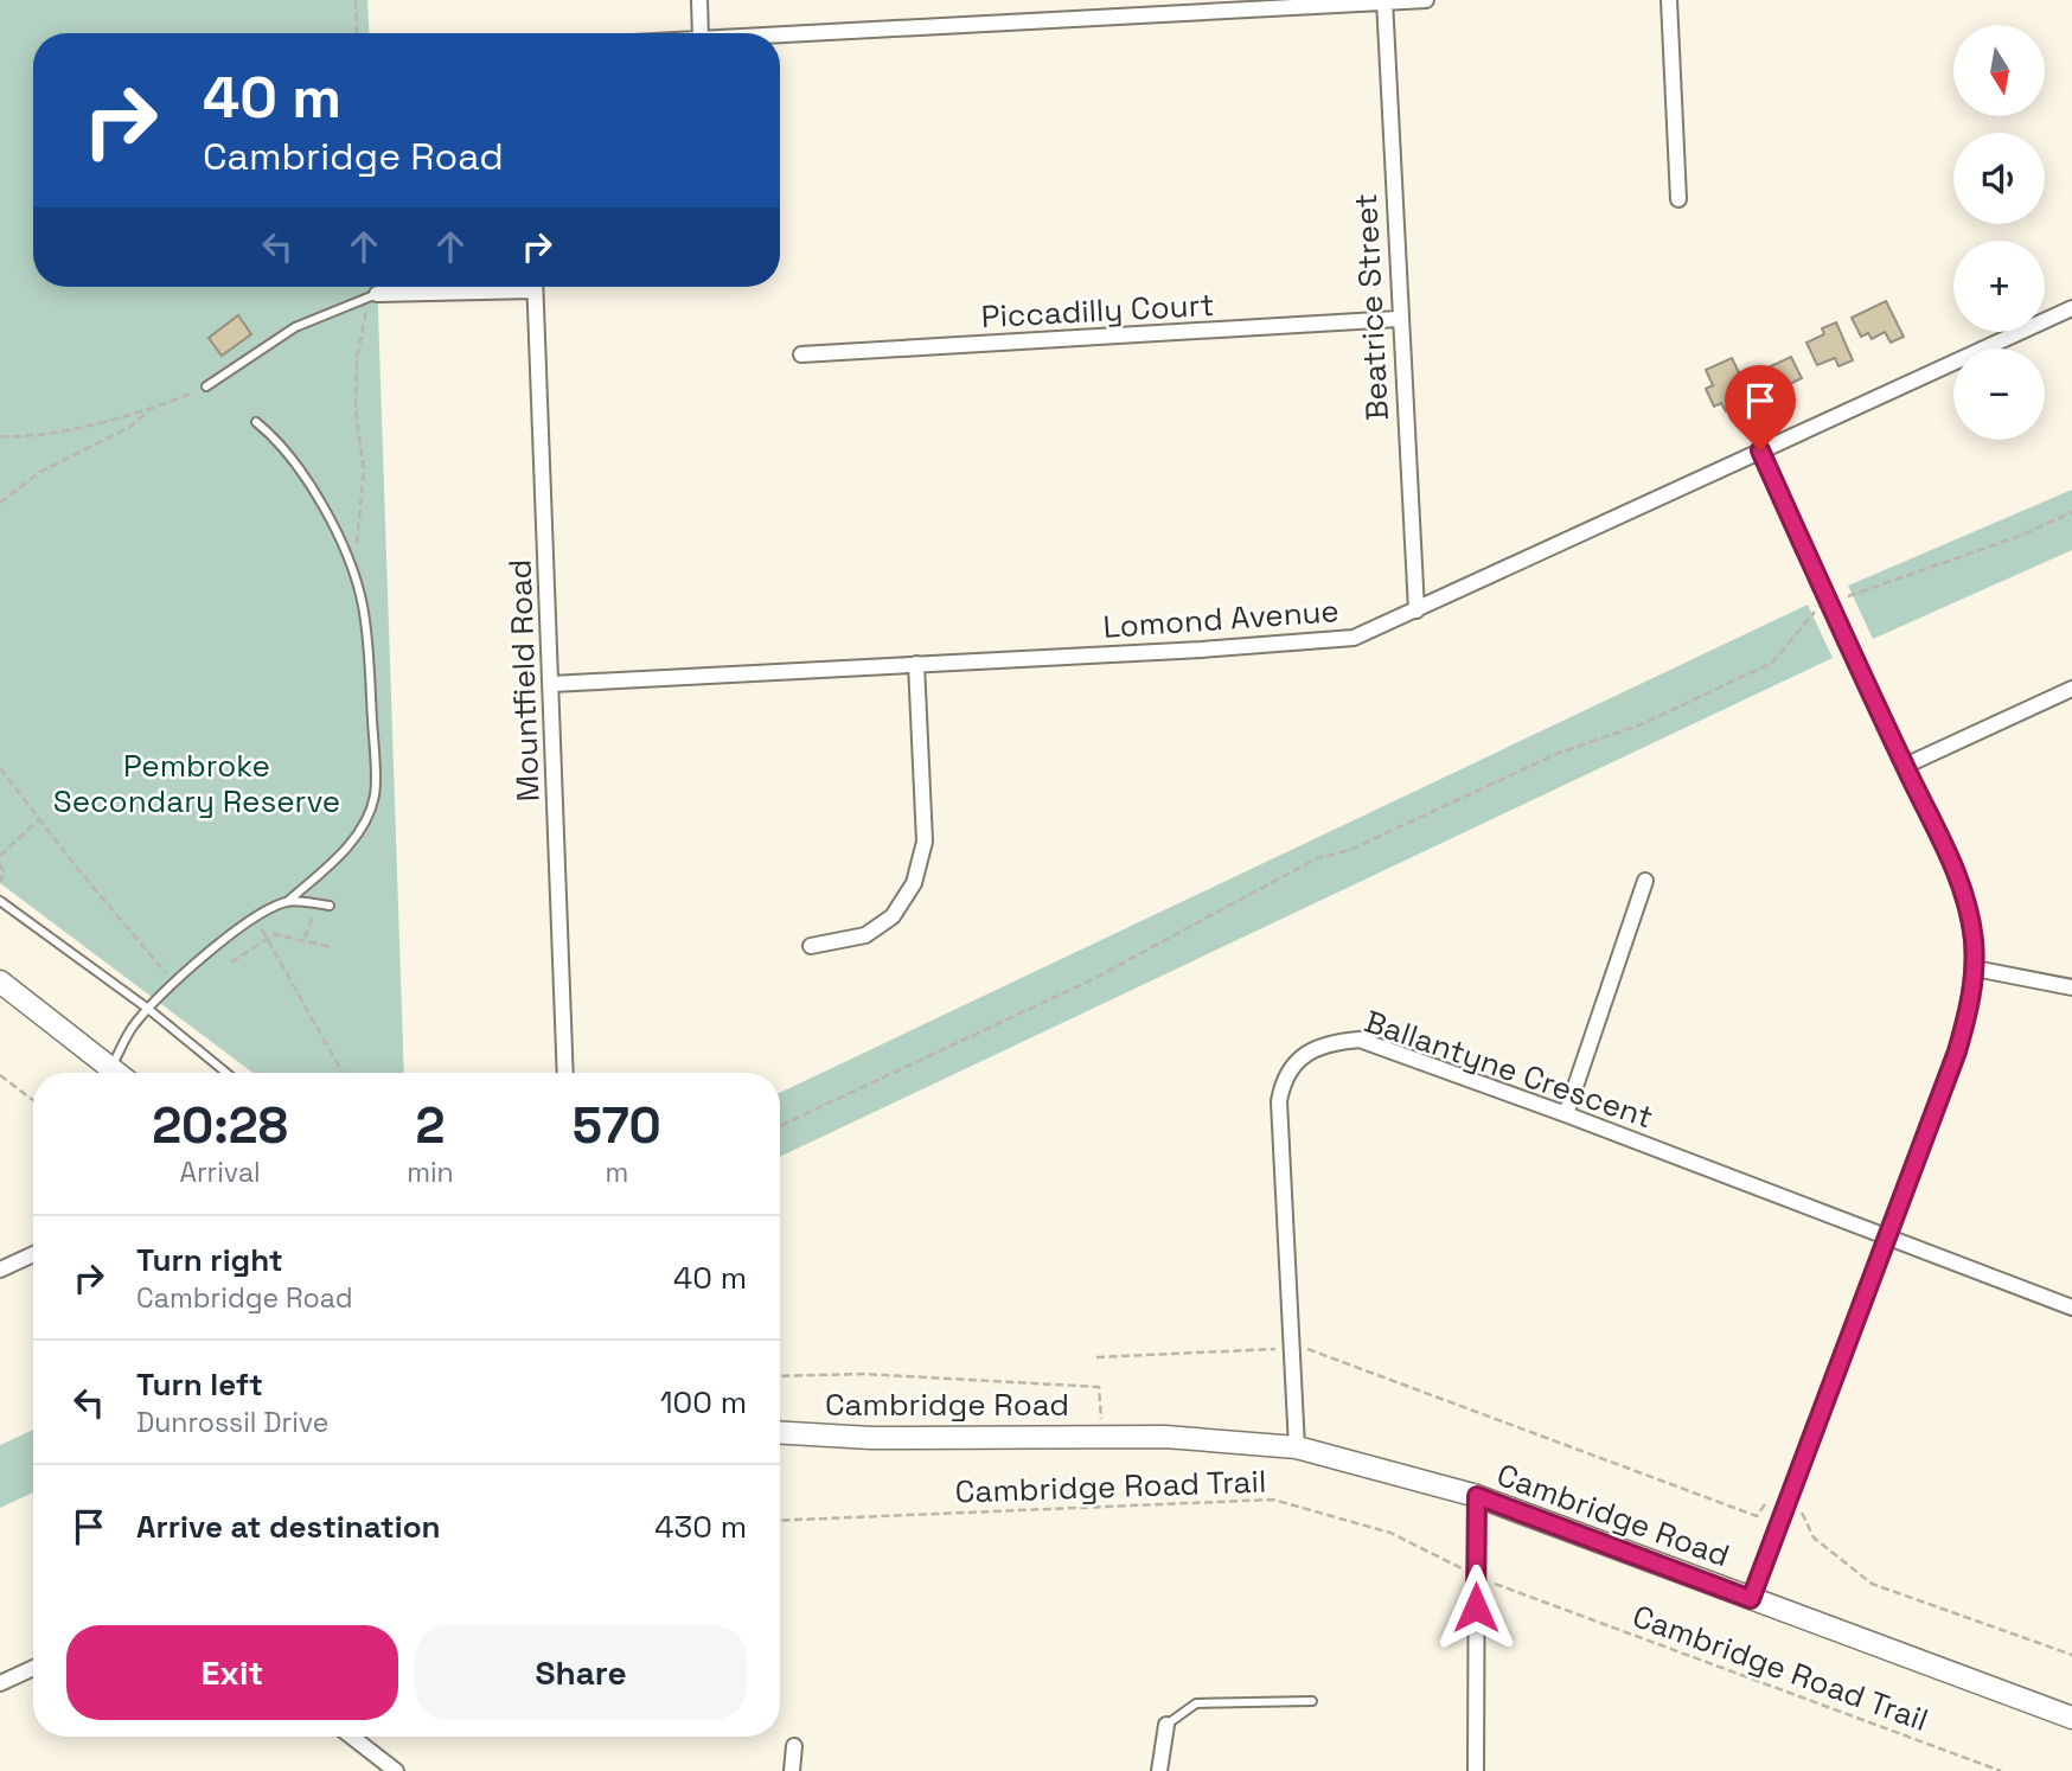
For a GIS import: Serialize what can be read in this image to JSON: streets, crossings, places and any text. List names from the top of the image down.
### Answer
{
  "streets": {
    "main road": ["Cambridge Road"],
    "street": [
      "Beatrice Street",
      "Piccadilly Court",
      "Lomond Avenue",
      "Mountfield Road",
      "Ballantyne Crescent"
    ],
    "path": ["Cambridge Road Trail"]
  },
  "crossings": [
    ["Beatrice Street", "Piccadilly Court"],
    ["Beatrice Street", "Lomond Avenue"],
    ["Lomond Avenue", "Mountfield Road"],
    ["Ballantyne Crescent", "Cambridge Road"]
  ],
  "parks": ["Pembroke Secondary Reserve"],
  "north": "bottom",
  "page": {
    "map_buttons": ["+", "−"],
    "turn": ["40 m", "Cambridge Road"],
    "eta": [
      "20:28",
      "Arrival",
      "2",
      "min",
      "570",
      "m"
    ],
    "list": [
      {
        "name": "Turn right",
        "note": "Cambridge Road",
        "value": "40 m"
      },
      {
        "name": "Turn left",
        "note": "Dunrossil Drive",
        "value": "100 m"
      },
      {
        "name": "Arrive at destination",
        "value": "430 m"
      }
    ],
    "buttons": ["Exit", "Share"]
  }
}
